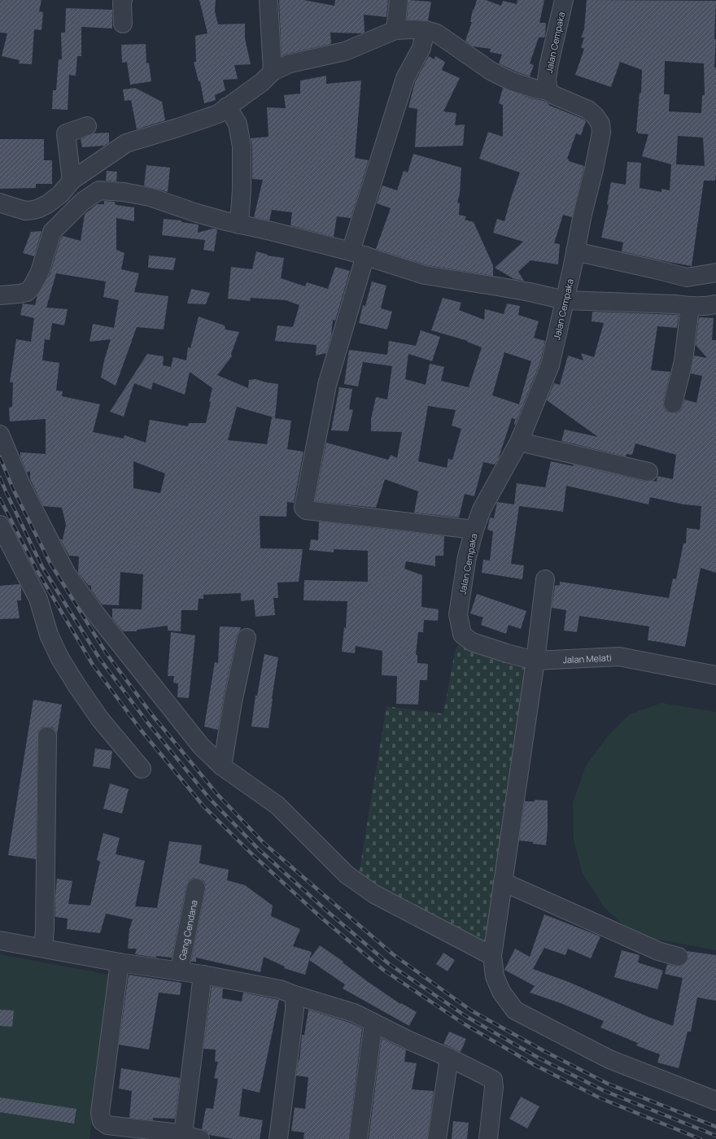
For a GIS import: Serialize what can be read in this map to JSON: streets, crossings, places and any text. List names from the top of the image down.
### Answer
{
  "streets": {
    "street": ["Jalan Cempaka", "Jalan Melati", "Gang Cendana"]
  },
  "crossings": [
    ["Jalan Cempaka", "Jalan Melati"]
  ]
}
